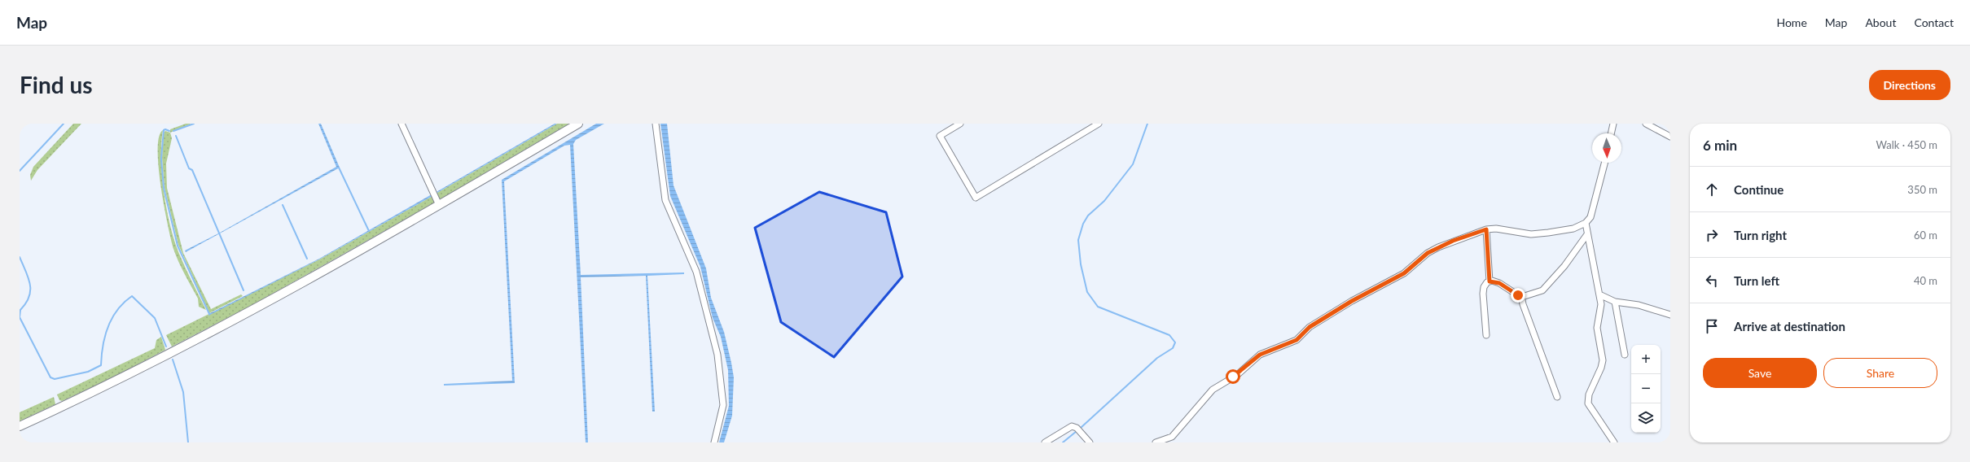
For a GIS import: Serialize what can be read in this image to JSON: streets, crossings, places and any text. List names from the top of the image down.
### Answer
{
  "north": "bottom",
  "page": {
    "header": "Map",
    "nav": [
      "Home",
      "Map",
      "About",
      "Contact"
    ],
    "buttons": [
      "Directions",
      ["Save", "Share"]
    ],
    "title": "Find us",
    "heading": ["6 min", "Walk · 450 m"],
    "list": [
      ["Continue", "350 m"],
      ["Turn right", "60 m"],
      ["Turn left", "40 m"],
      "Arrive at destination"
    ],
    "map_buttons": ["+", "−"]
  }
}
